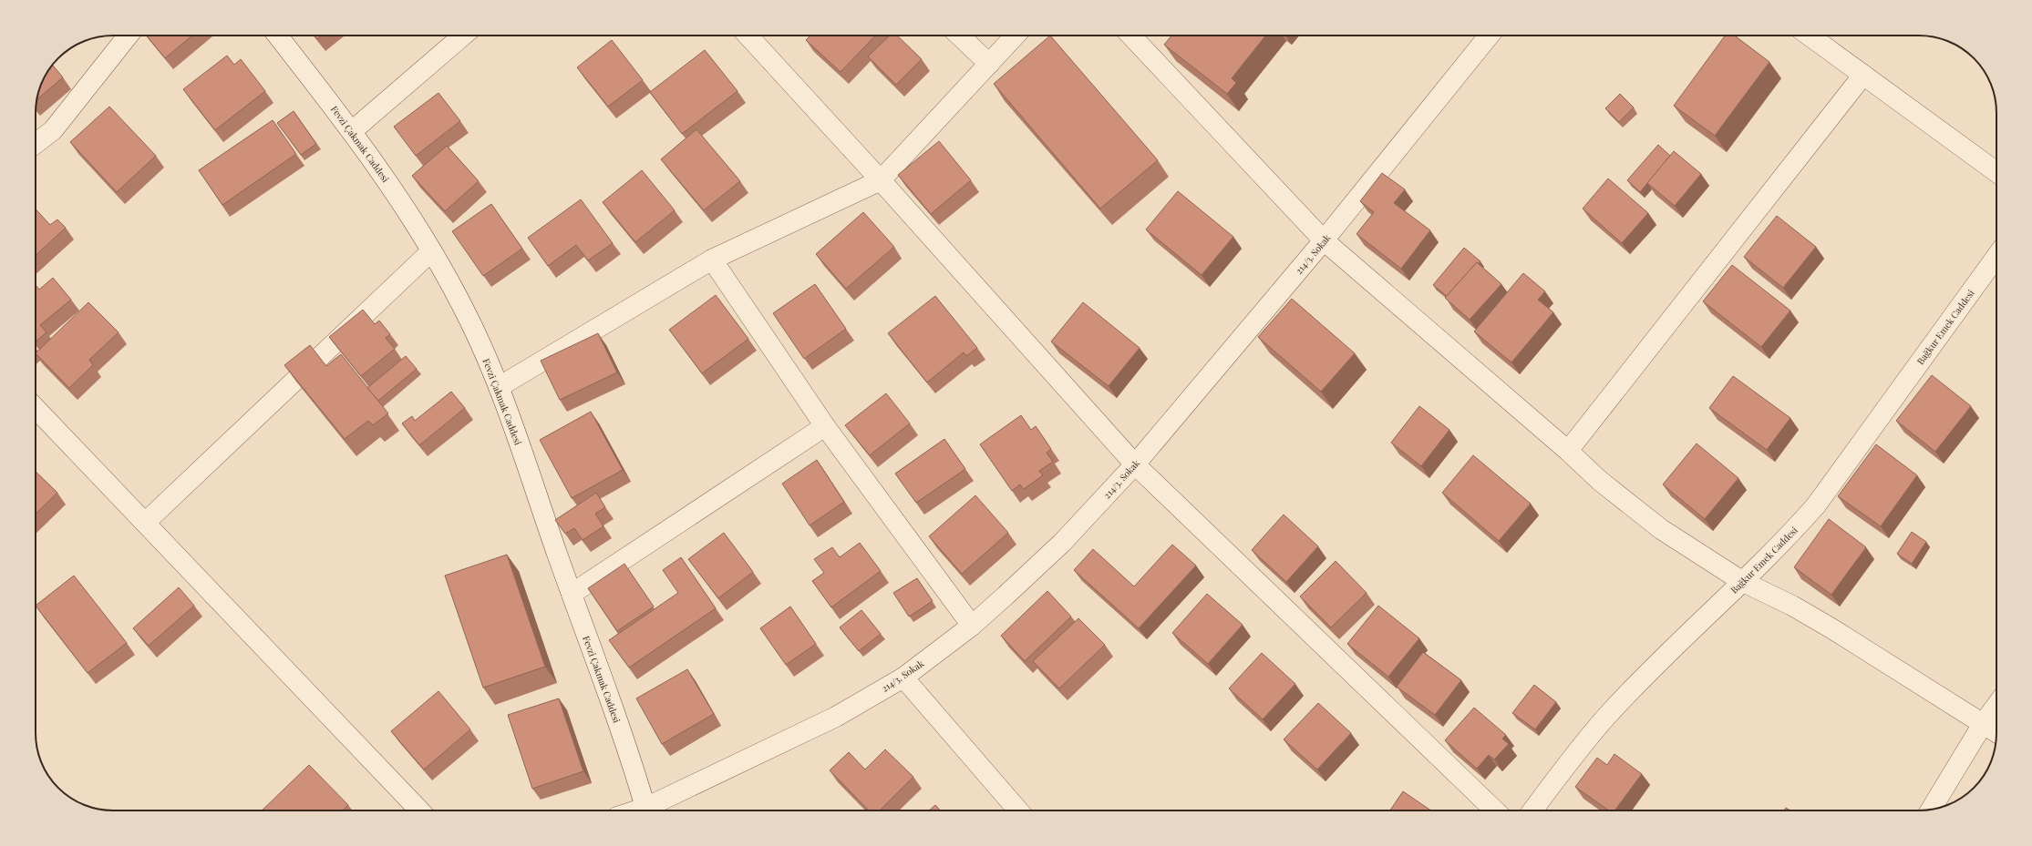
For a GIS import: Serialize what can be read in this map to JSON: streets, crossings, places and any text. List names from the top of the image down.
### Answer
{
  "streets": {
    "street": ["Fevzi Çakmak Caddesi", "214/3. Sokak", "Bağkur Emek Caddesi"]
  }
}
